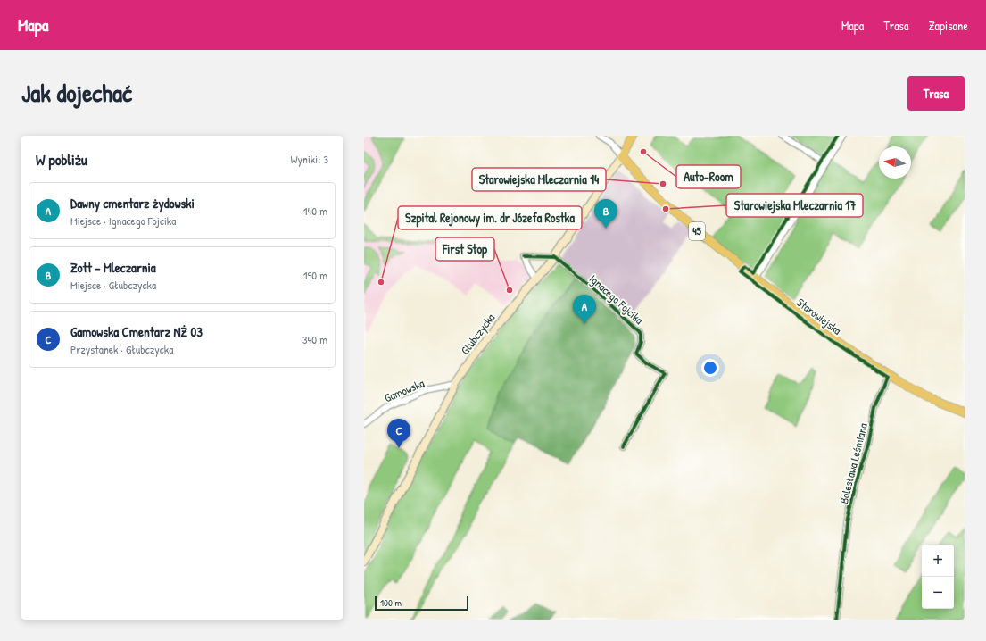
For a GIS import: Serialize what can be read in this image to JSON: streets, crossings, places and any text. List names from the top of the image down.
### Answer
{
  "streets": {
    "main road": ["45", "Starowiejska", "Głubczycka"],
    "street": ["Ignacego Fojcika", "Gamowska", "Bolesława Leśmiana"]
  },
  "crossings": [
    ["Ignacego Fojcika", "Głubczycka"],
    ["Starowiejska", "Głubczycka"],
    ["Głubczycka", "Gamowska"]
  ],
  "places": [
    "Auto-Room",
    "Starowiejska Mleczarnia 14",
    "Starowiejska Mleczarnia 17",
    "Szpital Rejonowy im. dr Józefa Rostka",
    "First Stop"
  ],
  "scale_bar": "100 m",
  "north": "left",
  "page": {
    "header": "Mapa",
    "nav": ["Mapa", "Trasa", "Zapisane"],
    "title": "Jak dojechać",
    "buttons": "Trasa",
    "heading": ["W pobliżu", "Wyniki: 3"],
    "list": [
      {
        "mark": "A",
        "name": "Dawny cmentarz żydowski",
        "note": "Miejsce · Ignacego Fojcika",
        "value": "140 m"
      },
      {
        "mark": "B",
        "name": "Zott - Mleczarnia",
        "note": "Miejsce · Głubczycka",
        "value": "190 m"
      },
      {
        "mark": "C",
        "name": "Gamowska Cmentarz NŻ 03",
        "note": "Przystanek · Głubczycka",
        "value": "340 m"
      }
    ],
    "pins": ["B", "A", "C"],
    "map_buttons": ["+", "−"],
    "scale": "100 m"
  }
}
